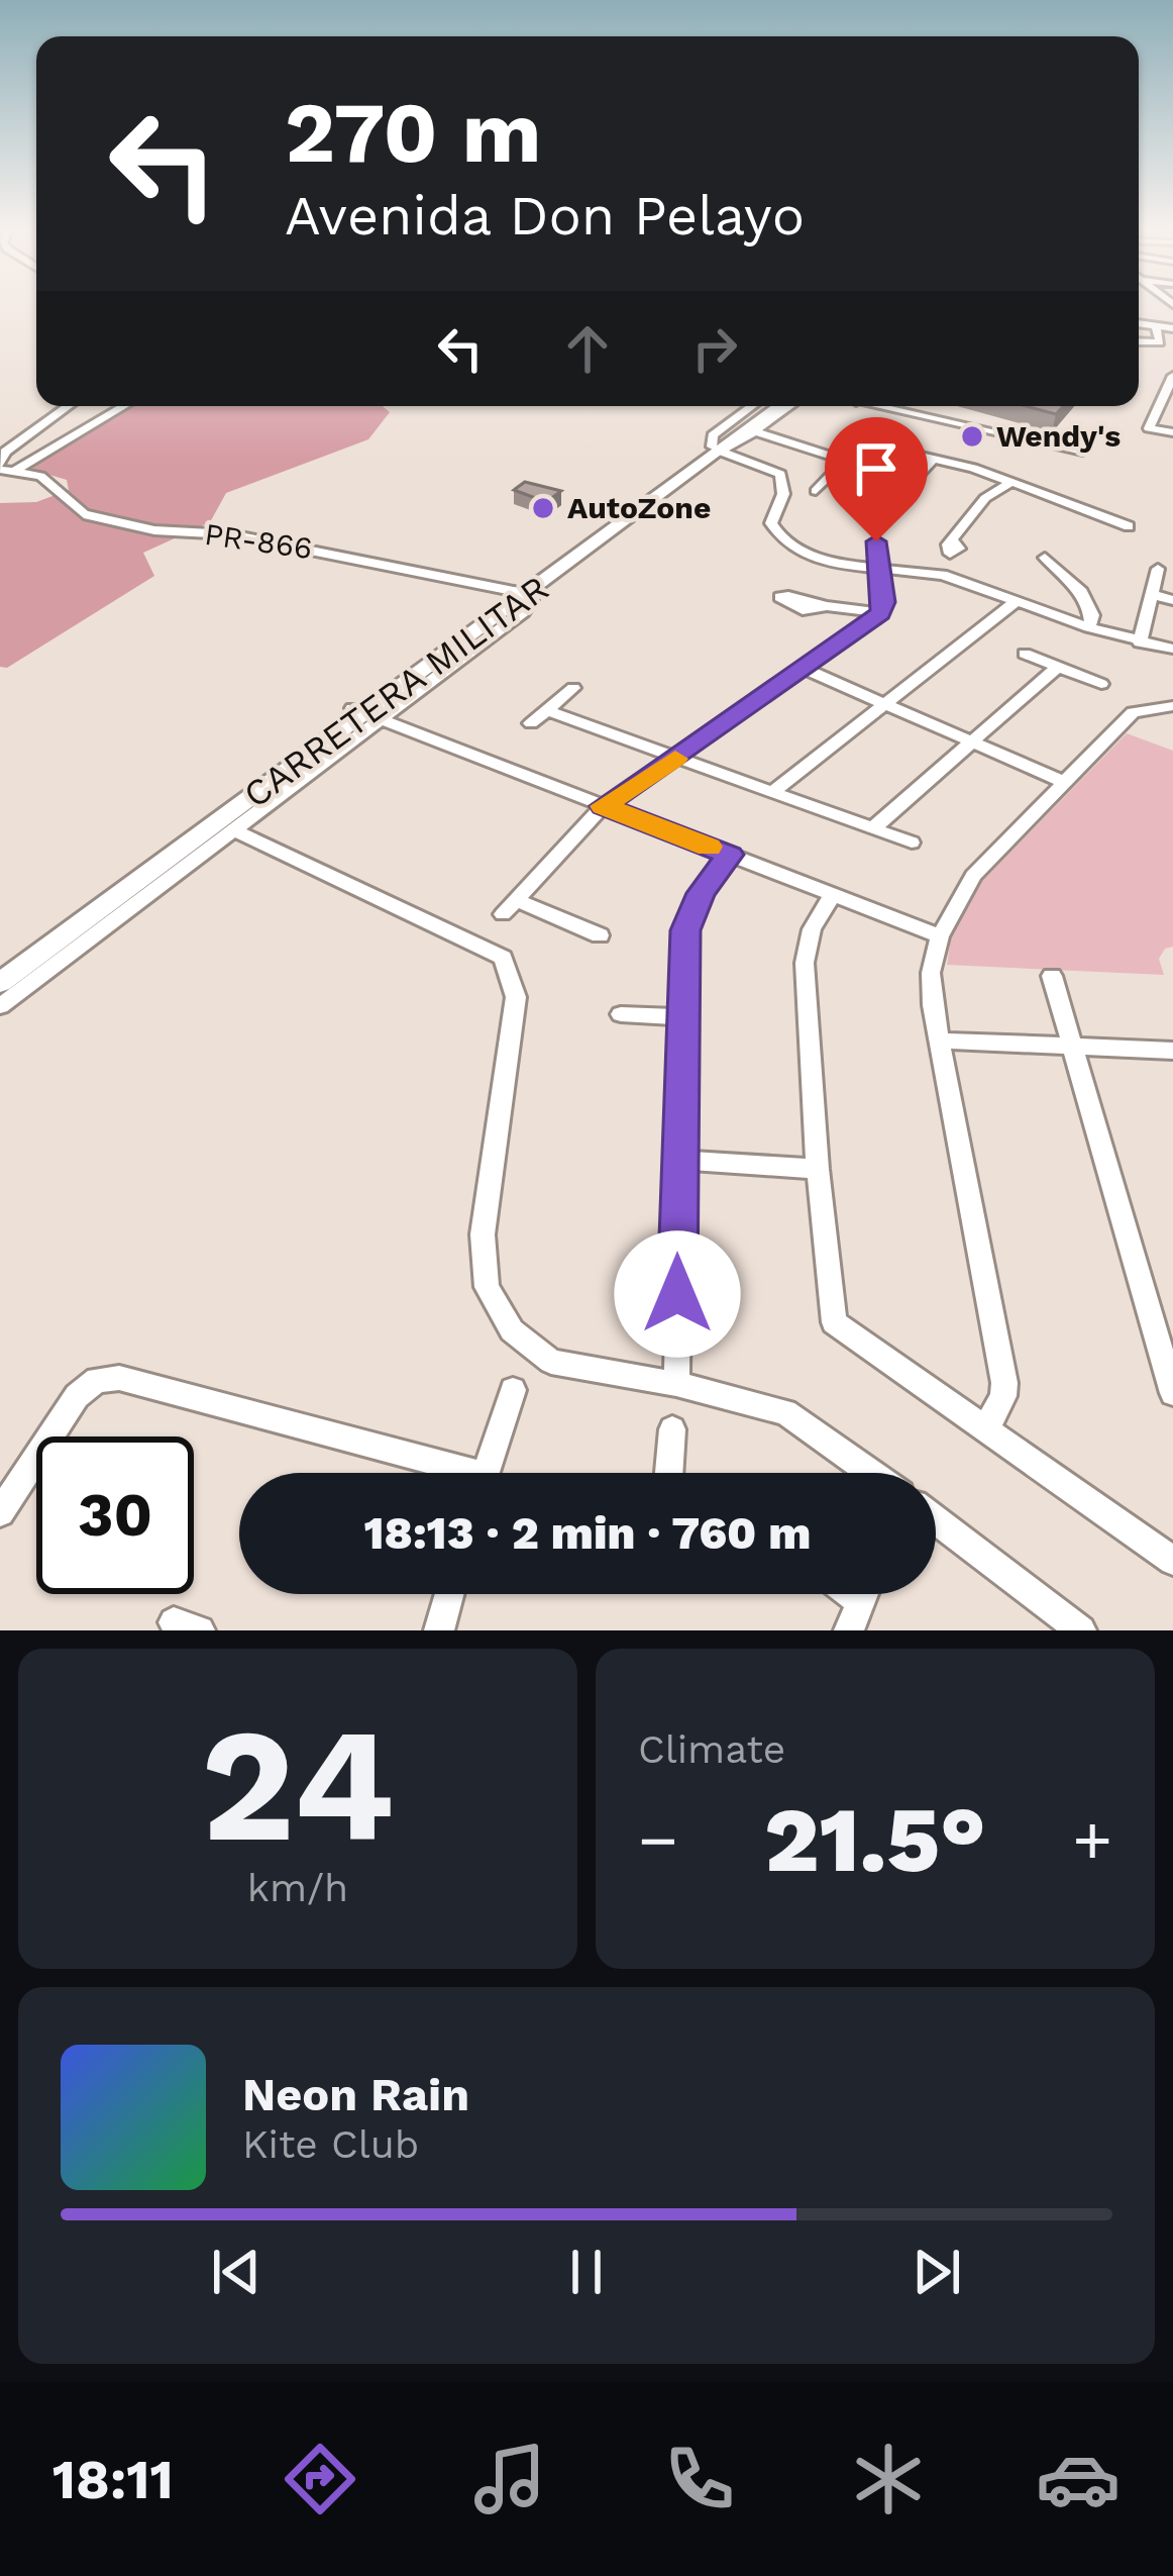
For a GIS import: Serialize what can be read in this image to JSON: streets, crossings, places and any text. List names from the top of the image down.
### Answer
{
  "streets": {
    "main road": ["CARRETERA MILITAR"],
    "street": ["PR-866"]
  },
  "crossings": [
    ["PR-866", "CARRETERA MILITAR"]
  ],
  "places": ["Wendy's", "AutoZone"],
  "page": {
    "turn": ["270 m", "Avenida Don Pelayo"],
    "limit": "30",
    "trip": "18:13 · 2 min · 760 m",
    "tile": [
      ["24", "km/h"],
      "Climate"
    ],
    "heat": ["−", "21.5°", "+"],
    "song": ["Neon Rain", "Kite Club"],
    "tabs": "18:11"
  }
}
